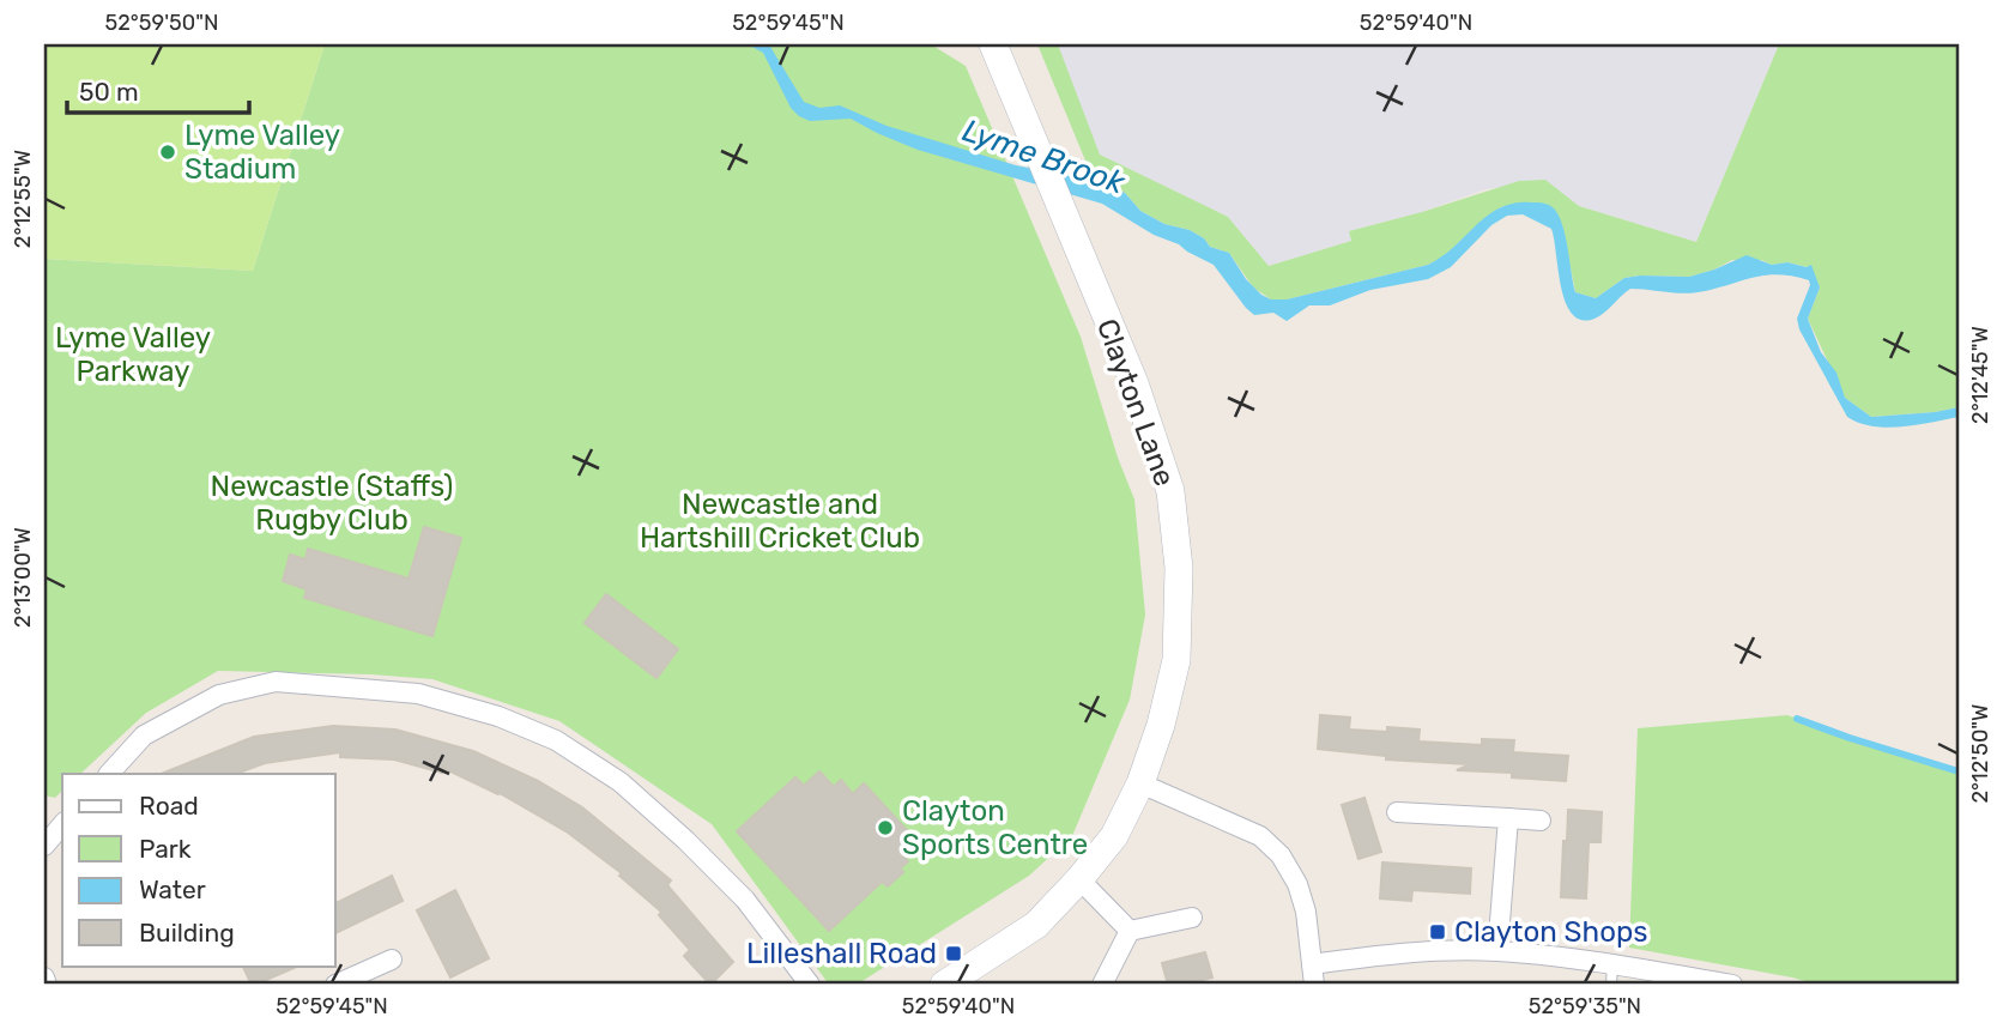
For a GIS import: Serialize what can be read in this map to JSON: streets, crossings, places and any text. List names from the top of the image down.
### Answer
{
  "streets": {
    "street": ["Clayton Lane"]
  },
  "water": ["Lyme Brook"],
  "parks": ["Lyme Valley Parkway", "Newcastle (Staffs) Rugby Club", "Newcastle and Hartshill Cricket Club"],
  "places": {
    "other": ["Lyme Valley Stadium", "Clayton Sports Centre"],
    "transit": ["Clayton Shops", "Lilleshall Road"]
  },
  "legend": [
    "Road",
    "Park",
    "Water",
    "Building"
  ],
  "scale_bar": "50 m",
  "coordinates": [
    "52°59'50\"N",
    "52°59'45\"N",
    "52°59'40\"N",
    "2°12'55\"W",
    "2°12'45\"W",
    "2°13'00\"W",
    "2°12'50\"W",
    "52°59'35\"N"
  ]
}
